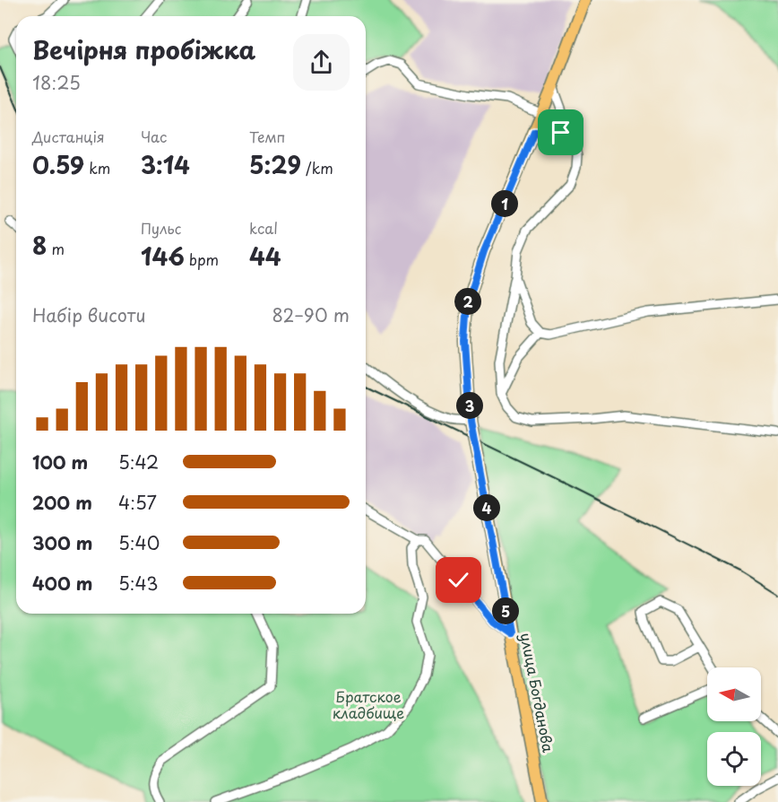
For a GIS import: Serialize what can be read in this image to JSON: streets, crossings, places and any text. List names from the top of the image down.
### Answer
{
  "streets": {
    "main road": ["улица Богданова"]
  },
  "parks": ["Братское кладбище"],
  "north": "left",
  "page": {
    "heading": ["Вечірня пробіжка", "18:25"],
    "stats": [
      ["Дистанція", "0.59 km"],
      ["Час", "3:14"],
      ["Темп", "5:29 /km"],
      ["8 m"],
      ["Пульс", "146 bpm"],
      ["kcal", "44"]
    ],
    "pins": [
      "1",
      "2",
      "3",
      "4",
      "5"
    ],
    "chart": ["Набір висоти", "82–90 m"],
    "list": [
      {
        "name": "100 m",
        "note": "5:42"
      },
      {
        "name": "200 m",
        "note": "4:57"
      },
      {
        "name": "300 m",
        "note": "5:40"
      },
      {
        "name": "400 m",
        "note": "5:43"
      }
    ]
  }
}
